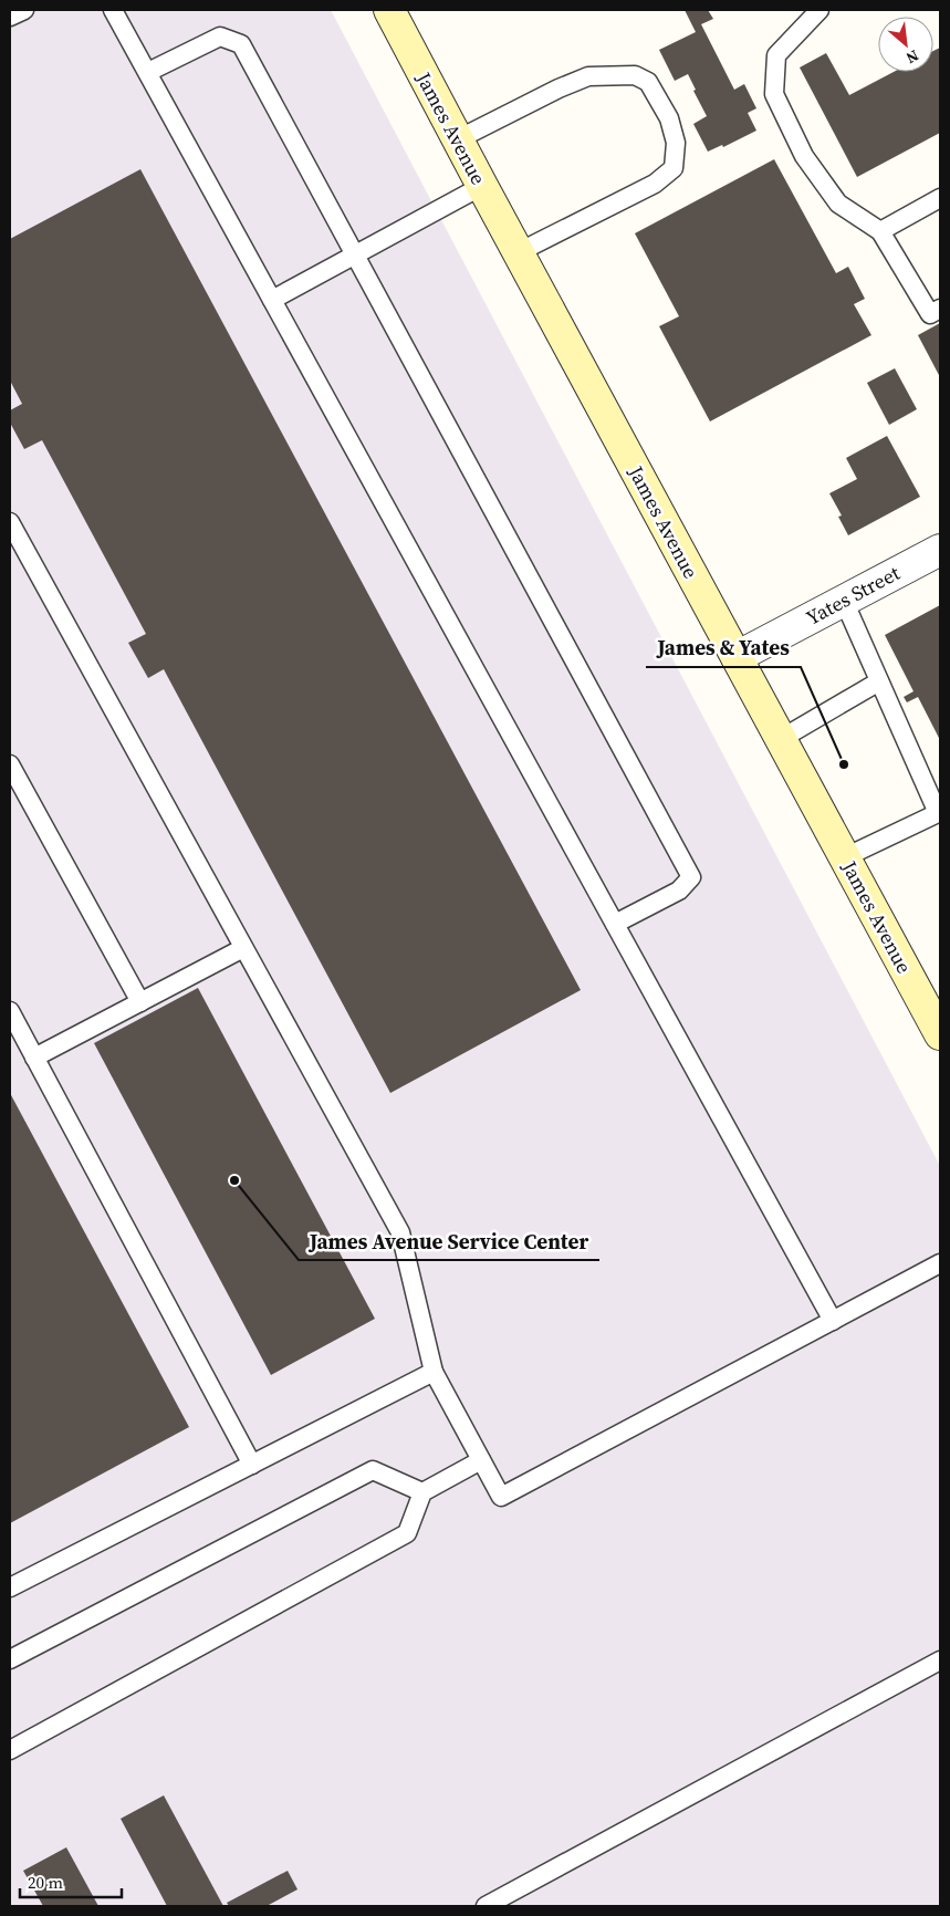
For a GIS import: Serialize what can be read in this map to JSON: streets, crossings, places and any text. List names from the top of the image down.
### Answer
{
  "streets": {
    "main road": ["James Avenue"],
    "street": ["Yates Street"]
  },
  "crossings": [
    ["James Avenue", "Yates Street"]
  ],
  "places": ["James & Yates", "James Avenue Service Center"],
  "scale_bar": "20 m",
  "north": "bottom right"
}
